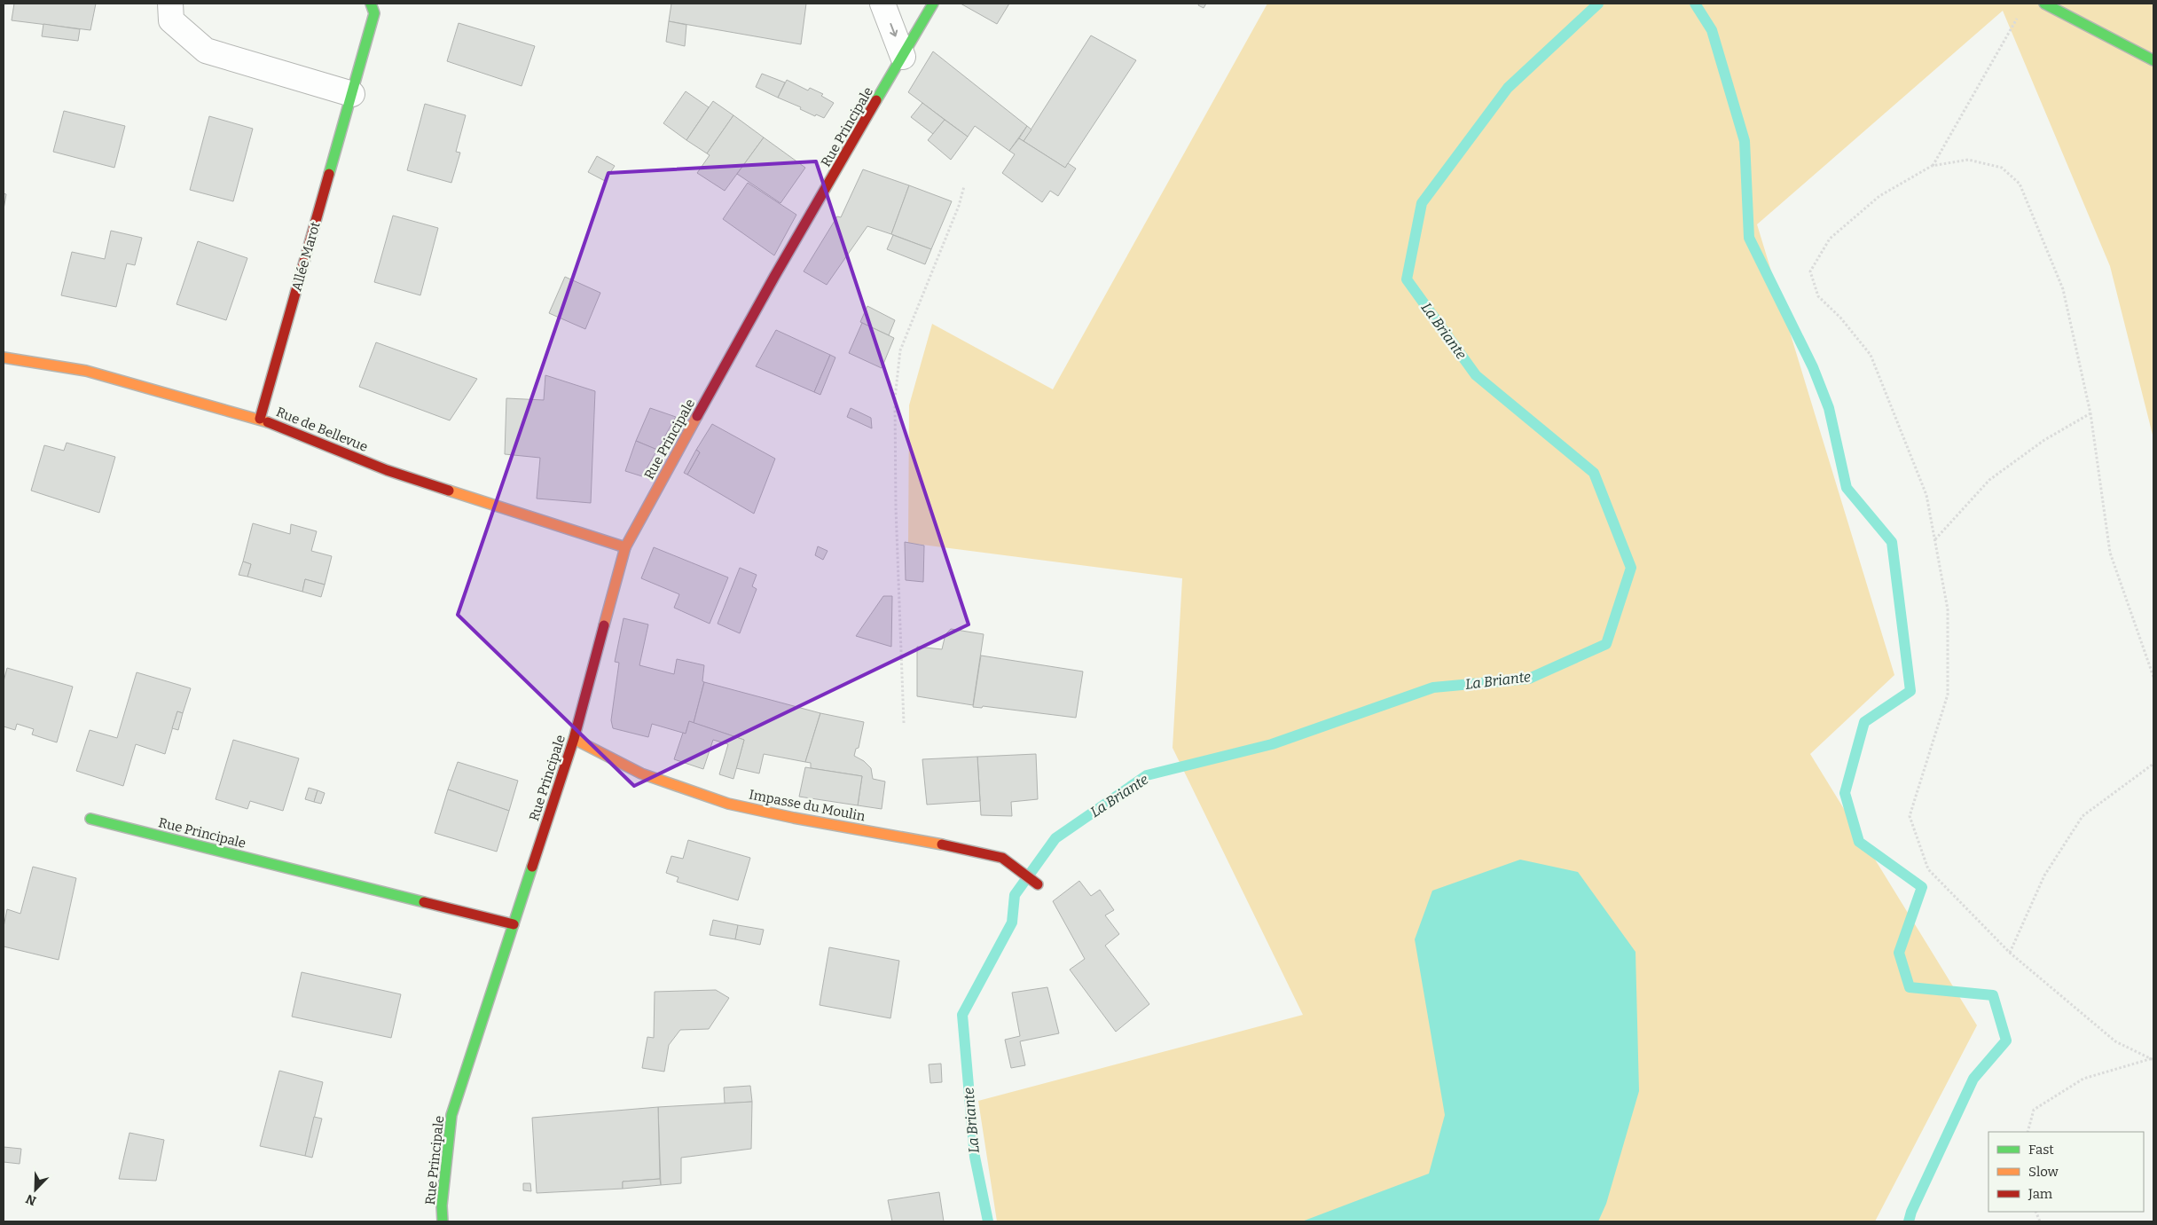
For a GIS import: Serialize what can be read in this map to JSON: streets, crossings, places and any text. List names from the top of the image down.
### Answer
{
  "streets": {
    "street": [
      "Rue Principale",
      "Allée Marot",
      "Rue de Bellevue",
      "Impasse du Moulin"
    ]
  },
  "crossings": [
    ["Rue Principale", "Rue de Bellevue"],
    ["Rue Principale", "Impasse du Moulin"],
    ["Allée Marot", "Rue de Bellevue"]
  ],
  "water": ["La Briante"],
  "legend": ["Fast", "Slow", "Jam"],
  "north": "bottom left"
}
